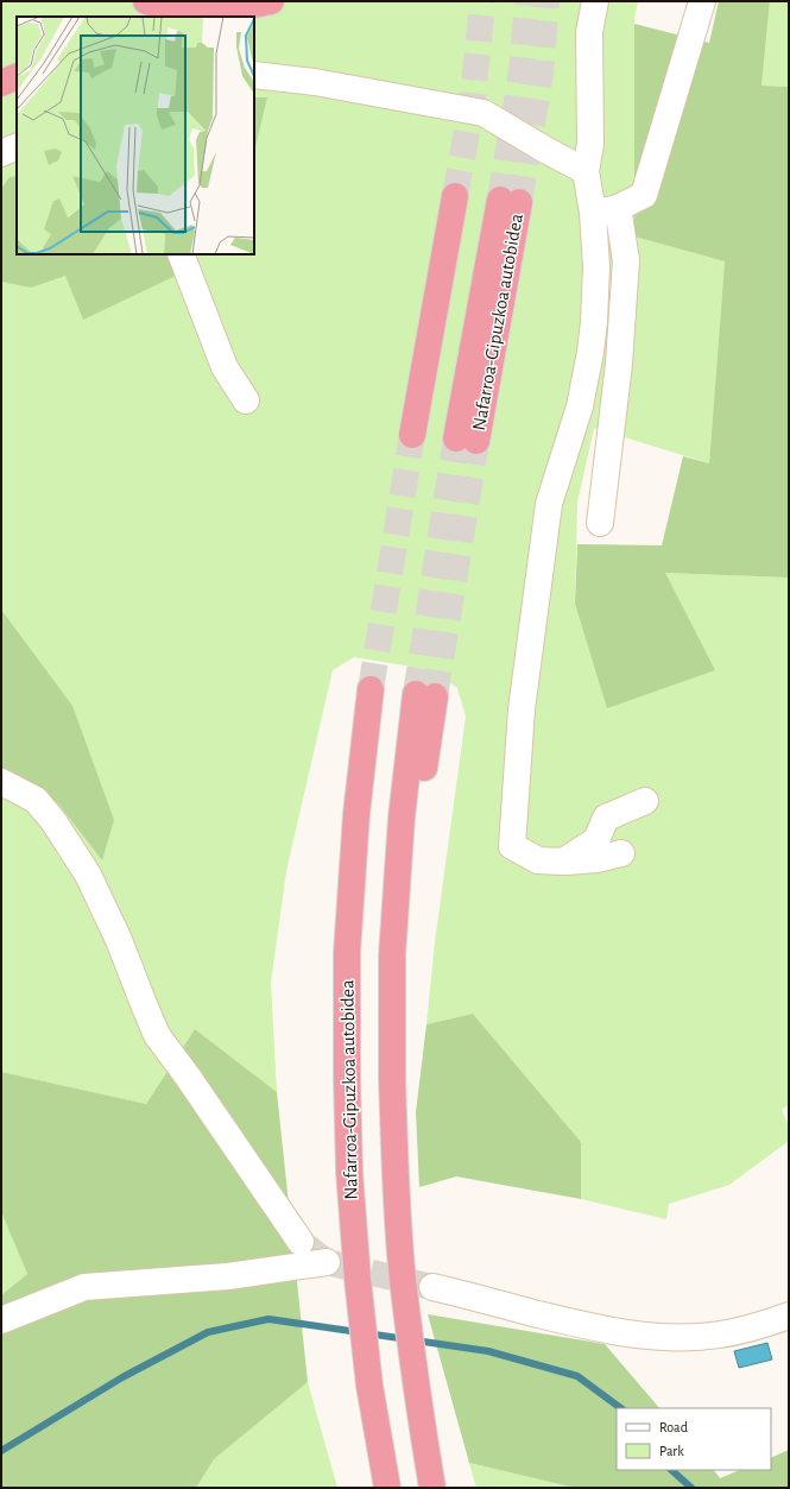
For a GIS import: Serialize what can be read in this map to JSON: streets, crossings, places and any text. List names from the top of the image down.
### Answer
{
  "streets": {
    "highway": ["Nafarroa-Gipuzkoa autobidea"]
  },
  "legend": ["Road", "Park"]
}
